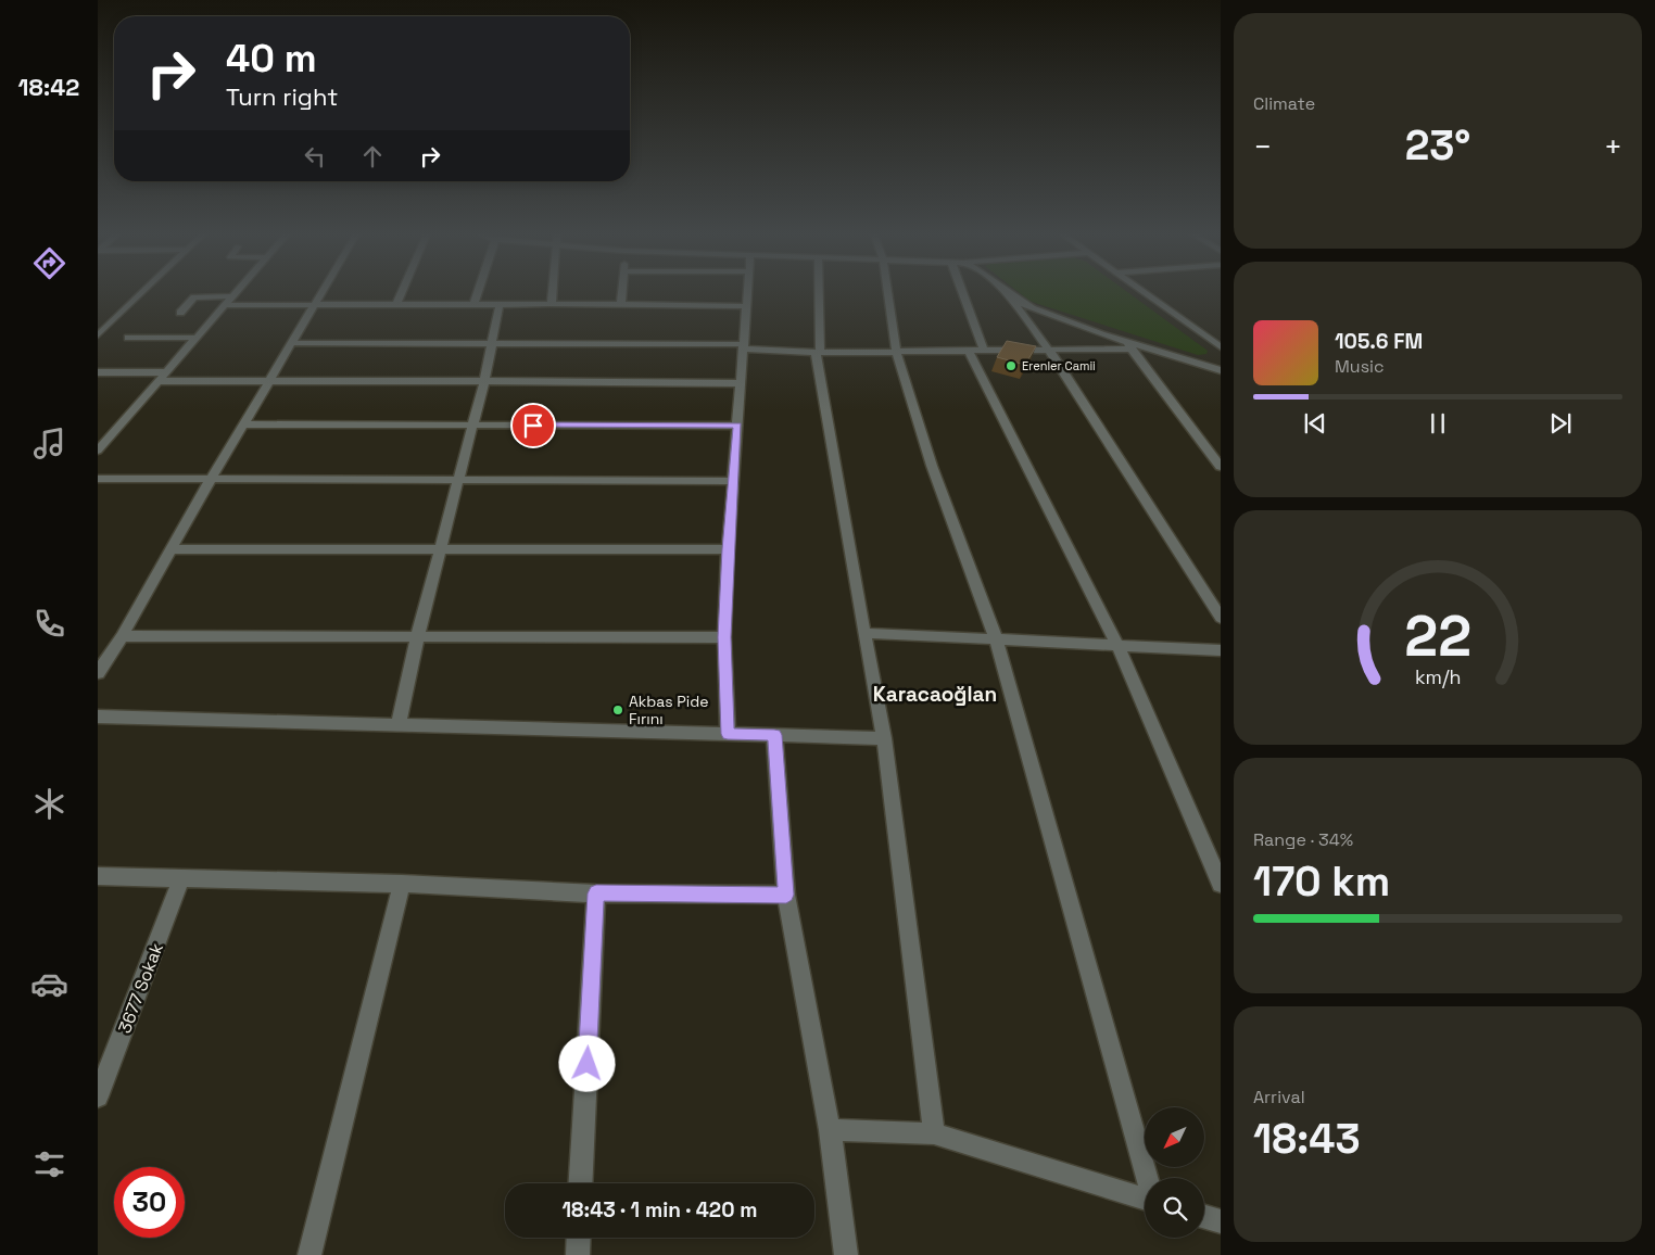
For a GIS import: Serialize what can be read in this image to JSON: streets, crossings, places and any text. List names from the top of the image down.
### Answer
{
  "streets": {
    "street": ["3677 Sokak"]
  },
  "districts": ["Karacaoğlan"],
  "places": ["Erenler Camii", "Akbas Pide Fırını"],
  "north": "bottom left",
  "page": {
    "tabs": "18:42",
    "tile": [
      "Climate",
      ["Range · 34%", "170 km"],
      ["Arrival", "18:43"]
    ],
    "turn": ["40 m", "Turn right"],
    "heat": ["−", "23°", "+"],
    "song": ["105.6 FM", "Music"],
    "limit": "30",
    "trip": "18:43 · 1 min · 420 m",
    "gauge": ["22", "km/h"]
  }
}
